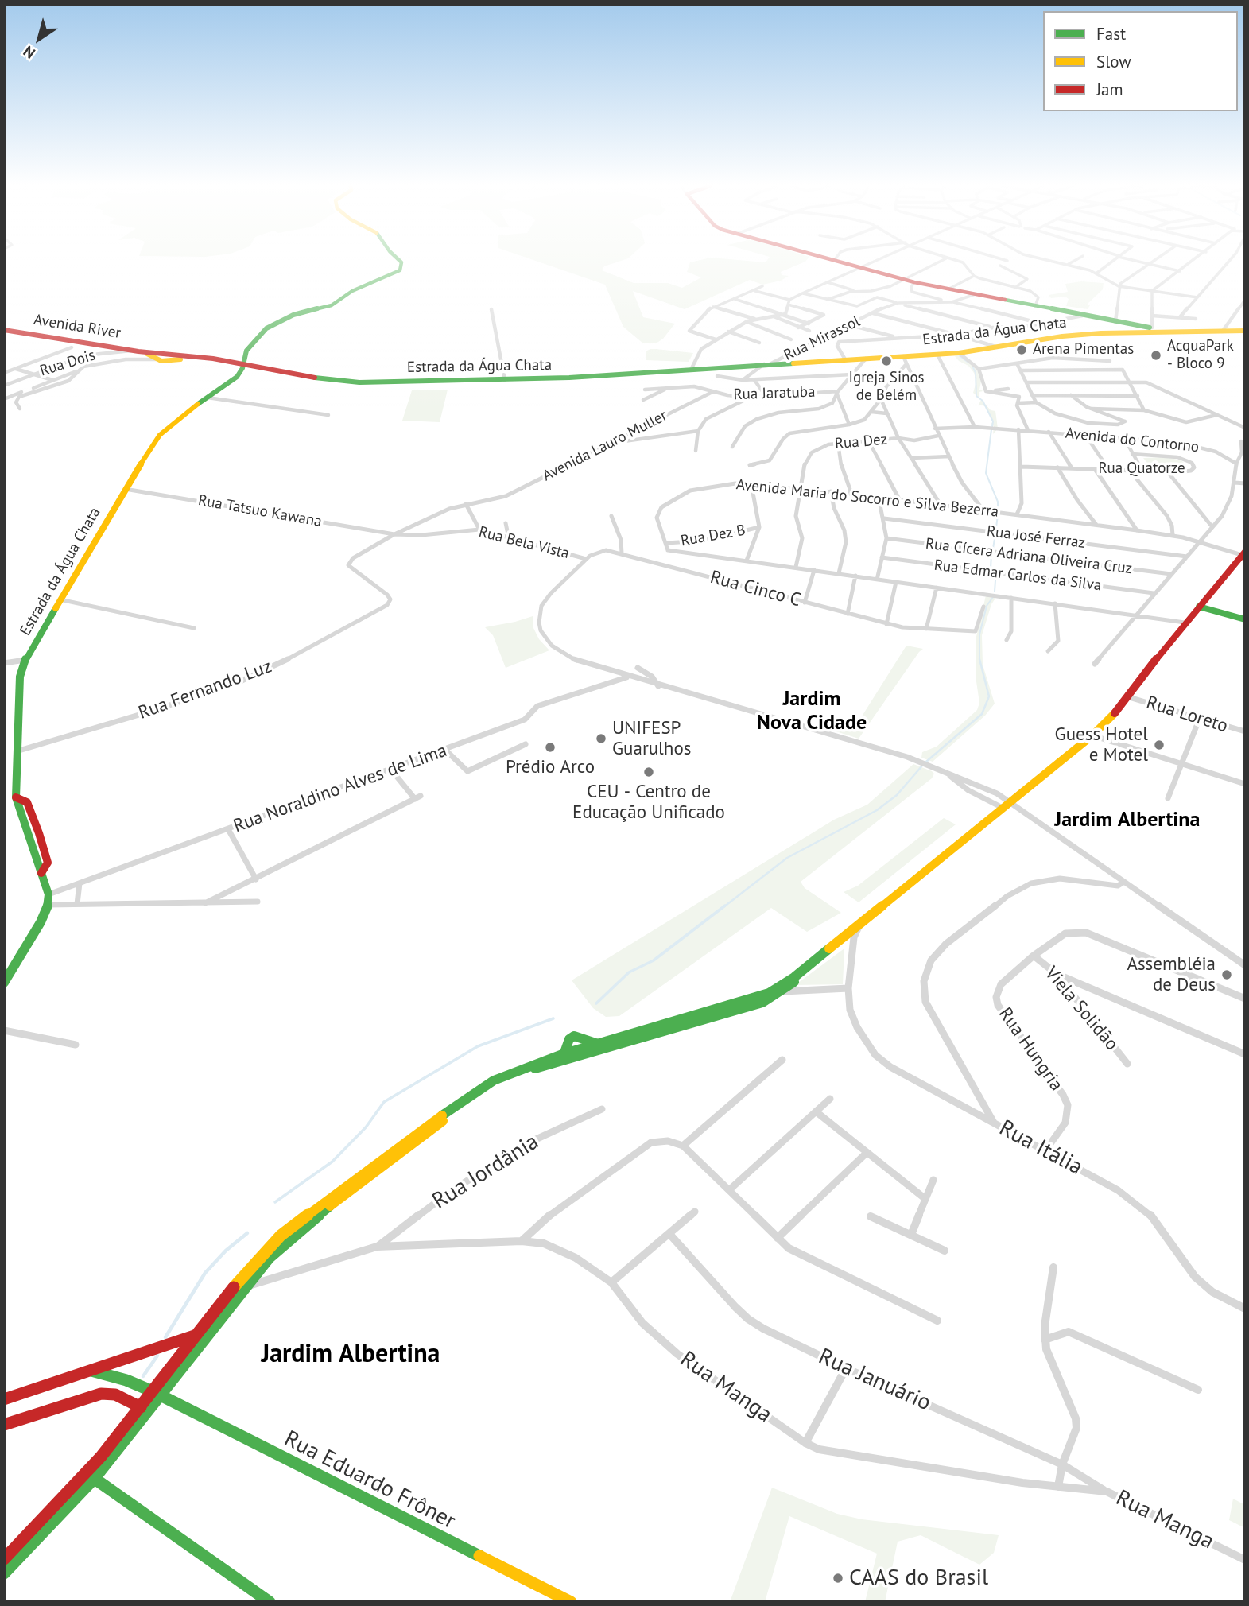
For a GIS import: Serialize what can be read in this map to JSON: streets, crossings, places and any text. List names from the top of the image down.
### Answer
{
  "streets": {
    "street": [
      "Avenida River",
      "Estrada da Água Chata",
      "Rua Mirassol",
      "Rua Dois",
      "Rua Jaratuba",
      "Avenida do Contorno",
      "Rua Dez",
      "Avenida Lauro Muller",
      "Rua Quatorze",
      "Avenida Maria do Socorro e Silva Bezerra",
      "Rua Tatsuo Kawana",
      "Rua Dez B",
      "Rua José Ferraz",
      "Rua Bela Vista",
      "Rua Cícera Adriana Oliveira Cruz",
      "Rua Edmar Carlos da Silva",
      "Rua Cinco C",
      "Rua Fernando Luz",
      "Rua Loreto",
      "Rua Noraldino Alves de Lima",
      "Viela Solidão",
      "Rua Hungria",
      "Rua Itália",
      "Rua Jordânia",
      "Rua Januário",
      "Rua Manga",
      "Rua Eduardo Frôner"
    ]
  },
  "crossings": [
    ["Avenida River", "Estrada da Água Chata"],
    ["Avenida River", "Rua Dois"],
    ["Estrada da Água Chata", "Rua Mirassol"],
    ["Estrada da Água Chata", "Rua Tatsuo Kawana"],
    ["Estrada da Água Chata", "Rua Fernando Luz"],
    ["Estrada da Água Chata", "Rua Noraldino Alves de Lima"],
    ["Rua Jaratuba", "Avenida Lauro Muller"],
    ["Rua Dez", "Avenida Maria do Socorro e Silva Bezerra"],
    ["Avenida Lauro Muller", "Rua Tatsuo Kawana"],
    ["Avenida Lauro Muller", "Rua Bela Vista"],
    ["Avenida Lauro Muller", "Rua Fernando Luz"],
    ["Avenida Maria do Socorro e Silva Bezerra", "Rua Dez B"],
    ["Rua Tatsuo Kawana", "Rua Bela Vista"],
    ["Rua Bela Vista", "Rua Cinco C"],
    ["Viela Solidão", "Rua Hungria"],
    ["Rua Hungria", "Rua Itália"],
    ["Rua Jordânia", "Rua Manga"],
    ["Rua Januário", "Rua Manga"]
  ],
  "districts": ["Jardim Nova Cidade", "Jardim Albertina", "Jardim Albertina"],
  "places": [
    "Arena Pimentas",
    "AcquaPark - Bloco 9",
    "Igreja Sinos de Belém",
    "UNIFESP Guarulhos",
    "Guess Hotel e Motel",
    "Prédio Arco",
    "CEU - Centro de Educação Unificado",
    "Assembléia de Deus",
    "CAAS do Brasil"
  ],
  "legend": ["Fast", "Slow", "Jam"],
  "north": "bottom left"
}
